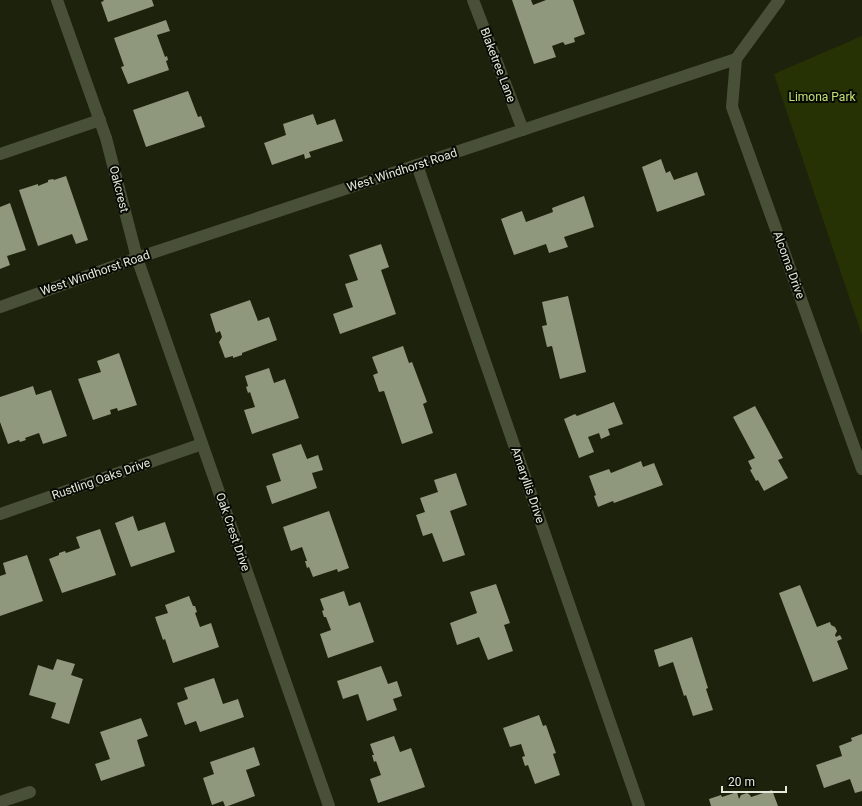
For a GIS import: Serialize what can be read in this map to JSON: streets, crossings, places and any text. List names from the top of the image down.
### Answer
{
  "streets": {
    "street": [
      "Blaketree Lane",
      "West Windhorst Road",
      "Oakcrest",
      "Alcoma Drive",
      "Rustling Oaks Drive",
      "Amaryllis Drive",
      "Oak Crest Drive"
    ]
  },
  "crossings": [
    ["Blaketree Lane", "West Windhorst Road"],
    ["West Windhorst Road", "Oakcrest"],
    ["West Windhorst Road", "Alcoma Drive"],
    ["West Windhorst Road", "Amaryllis Drive"],
    ["West Windhorst Road", "Oak Crest Drive"],
    ["Oakcrest", "Oak Crest Drive"],
    ["Rustling Oaks Drive", "Oak Crest Drive"]
  ],
  "parks": ["Limona Park"],
  "scale_bar": "20 m"
}
